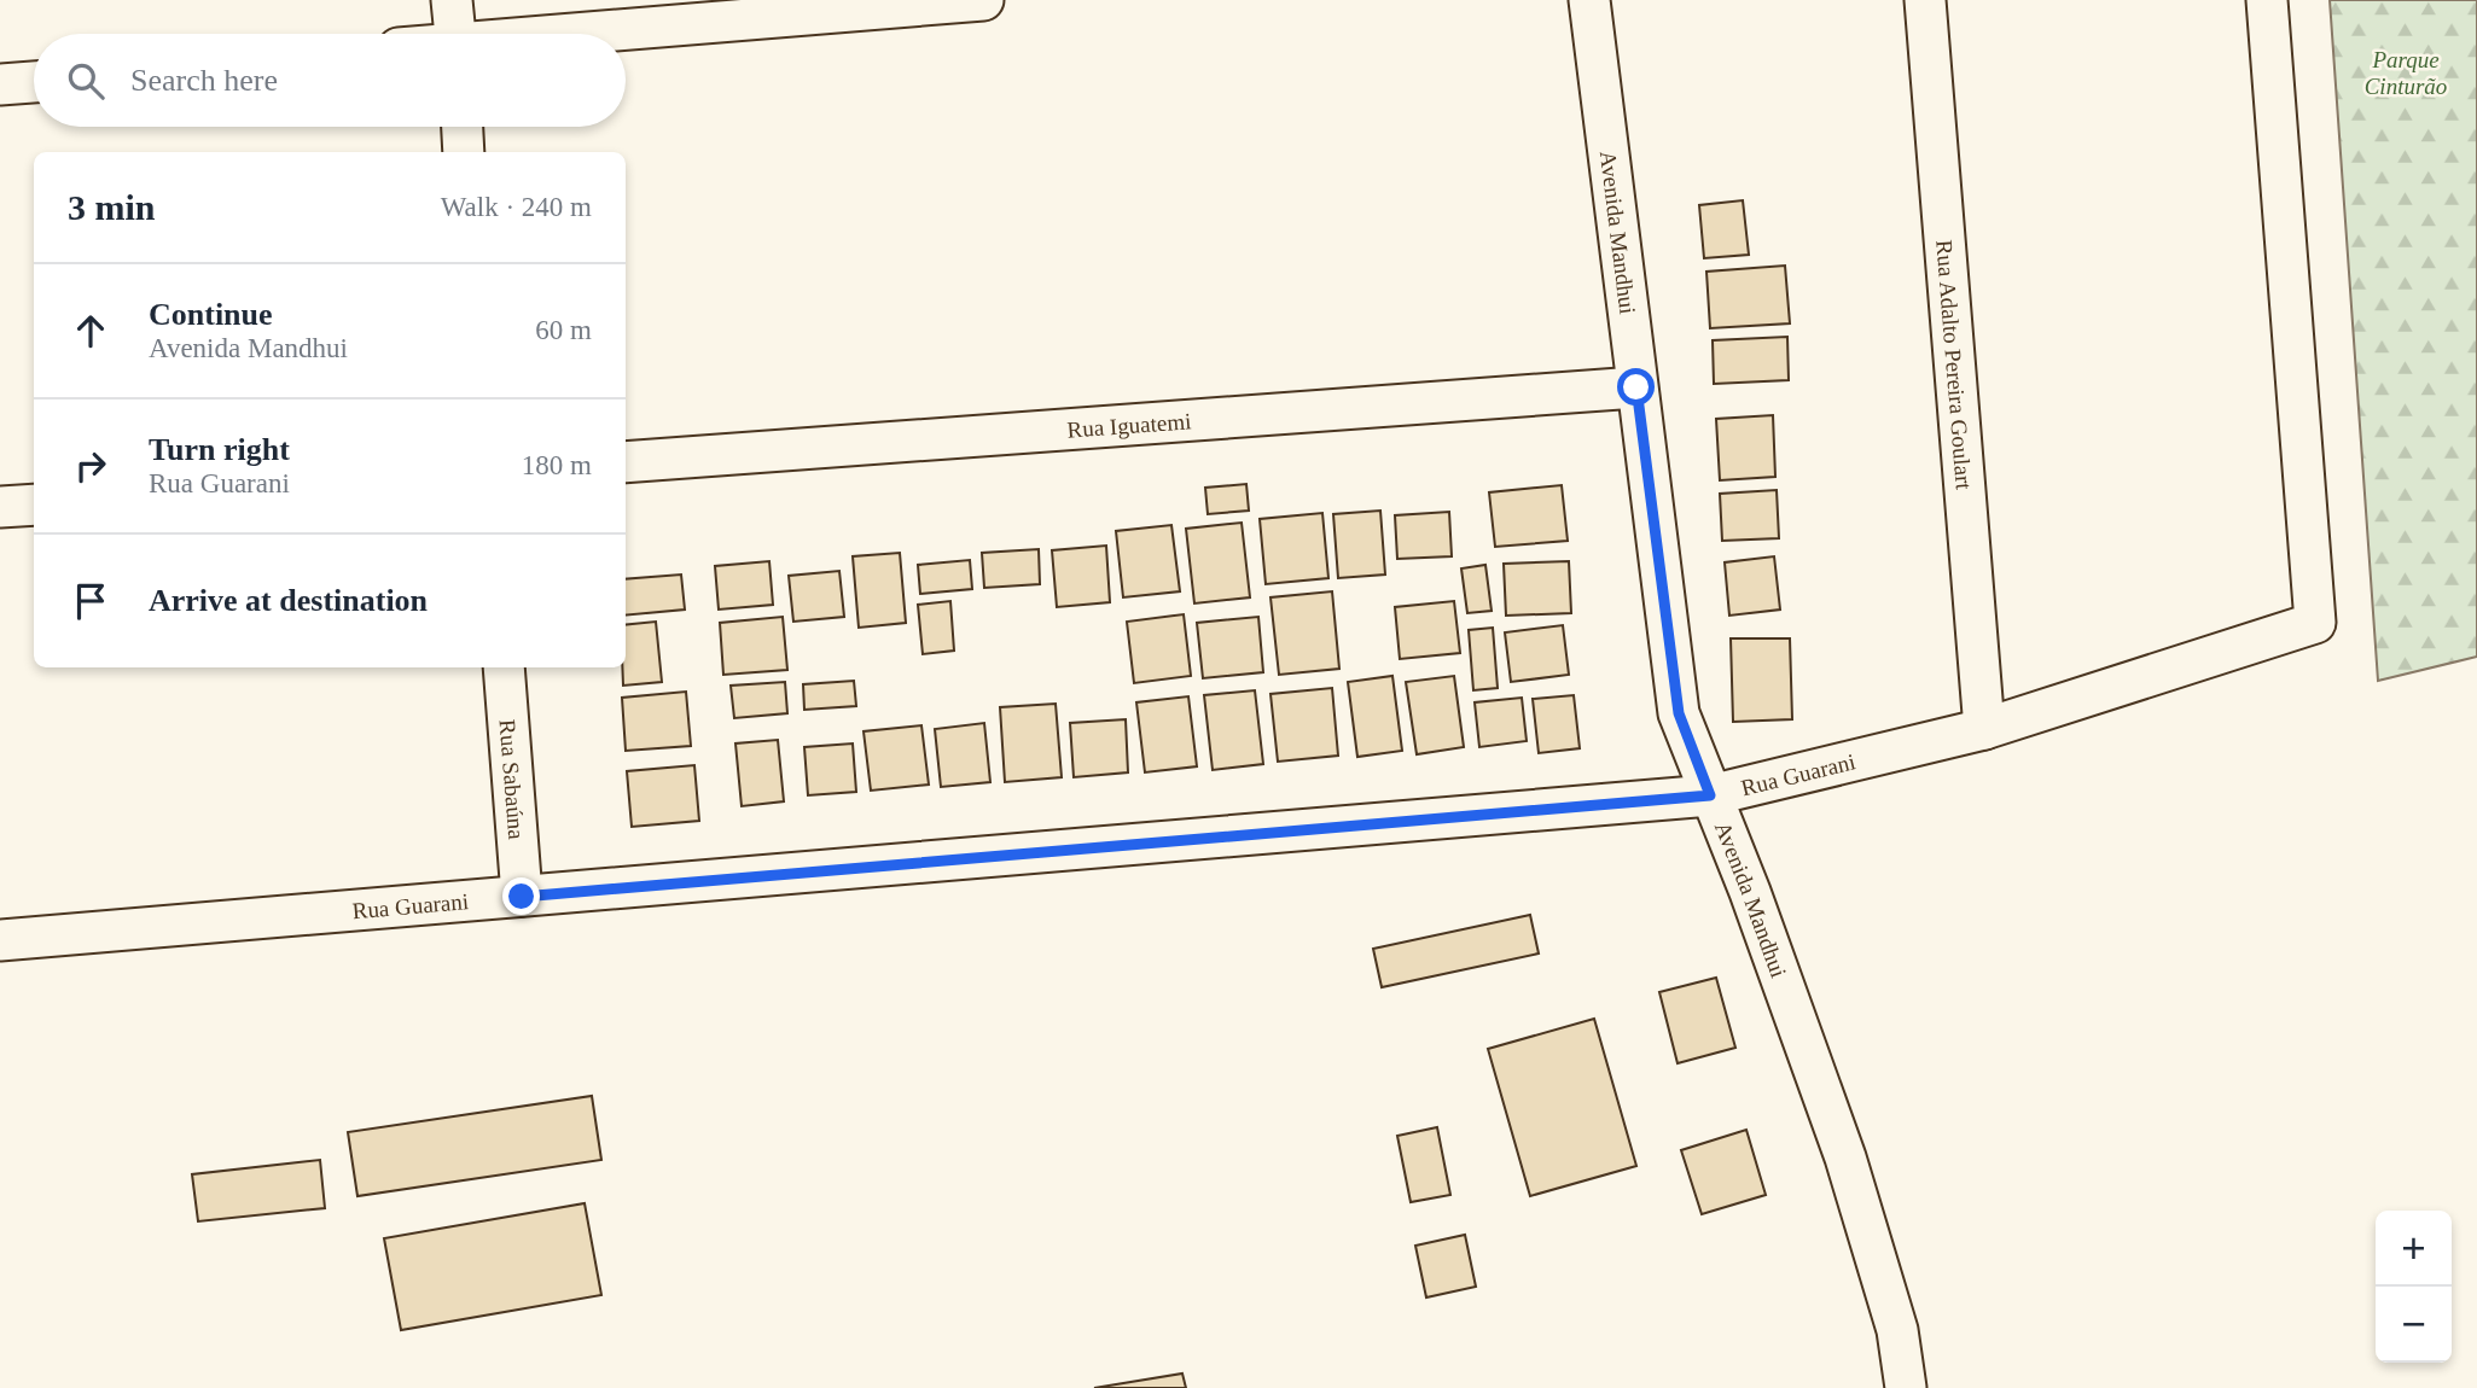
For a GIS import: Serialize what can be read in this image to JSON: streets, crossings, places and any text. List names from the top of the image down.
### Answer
{
  "streets": {
    "street": [
      "Avenida Mandhui",
      "Rua Adalto Pereira Goulart",
      "Rua Iguatemi",
      "Rua Guarani",
      "Rua Sabaúna"
    ]
  },
  "crossings": [
    ["Avenida Mandhui", "Rua Iguatemi"],
    ["Avenida Mandhui", "Rua Guarani"],
    ["Rua Adalto Pereira Goulart", "Rua Guarani"],
    ["Rua Guarani", "Rua Sabaúna"]
  ],
  "parks": ["Parque Cinturão"],
  "page": {
    "search": "Search here",
    "heading": ["3 min", "Walk · 240 m"],
    "list": [
      ["Continue", "Avenida Mandhui", "60 m"],
      ["Turn right", "Rua Guarani", "180 m"],
      "Arrive at destination"
    ],
    "map_buttons": ["+", "−"]
  }
}
